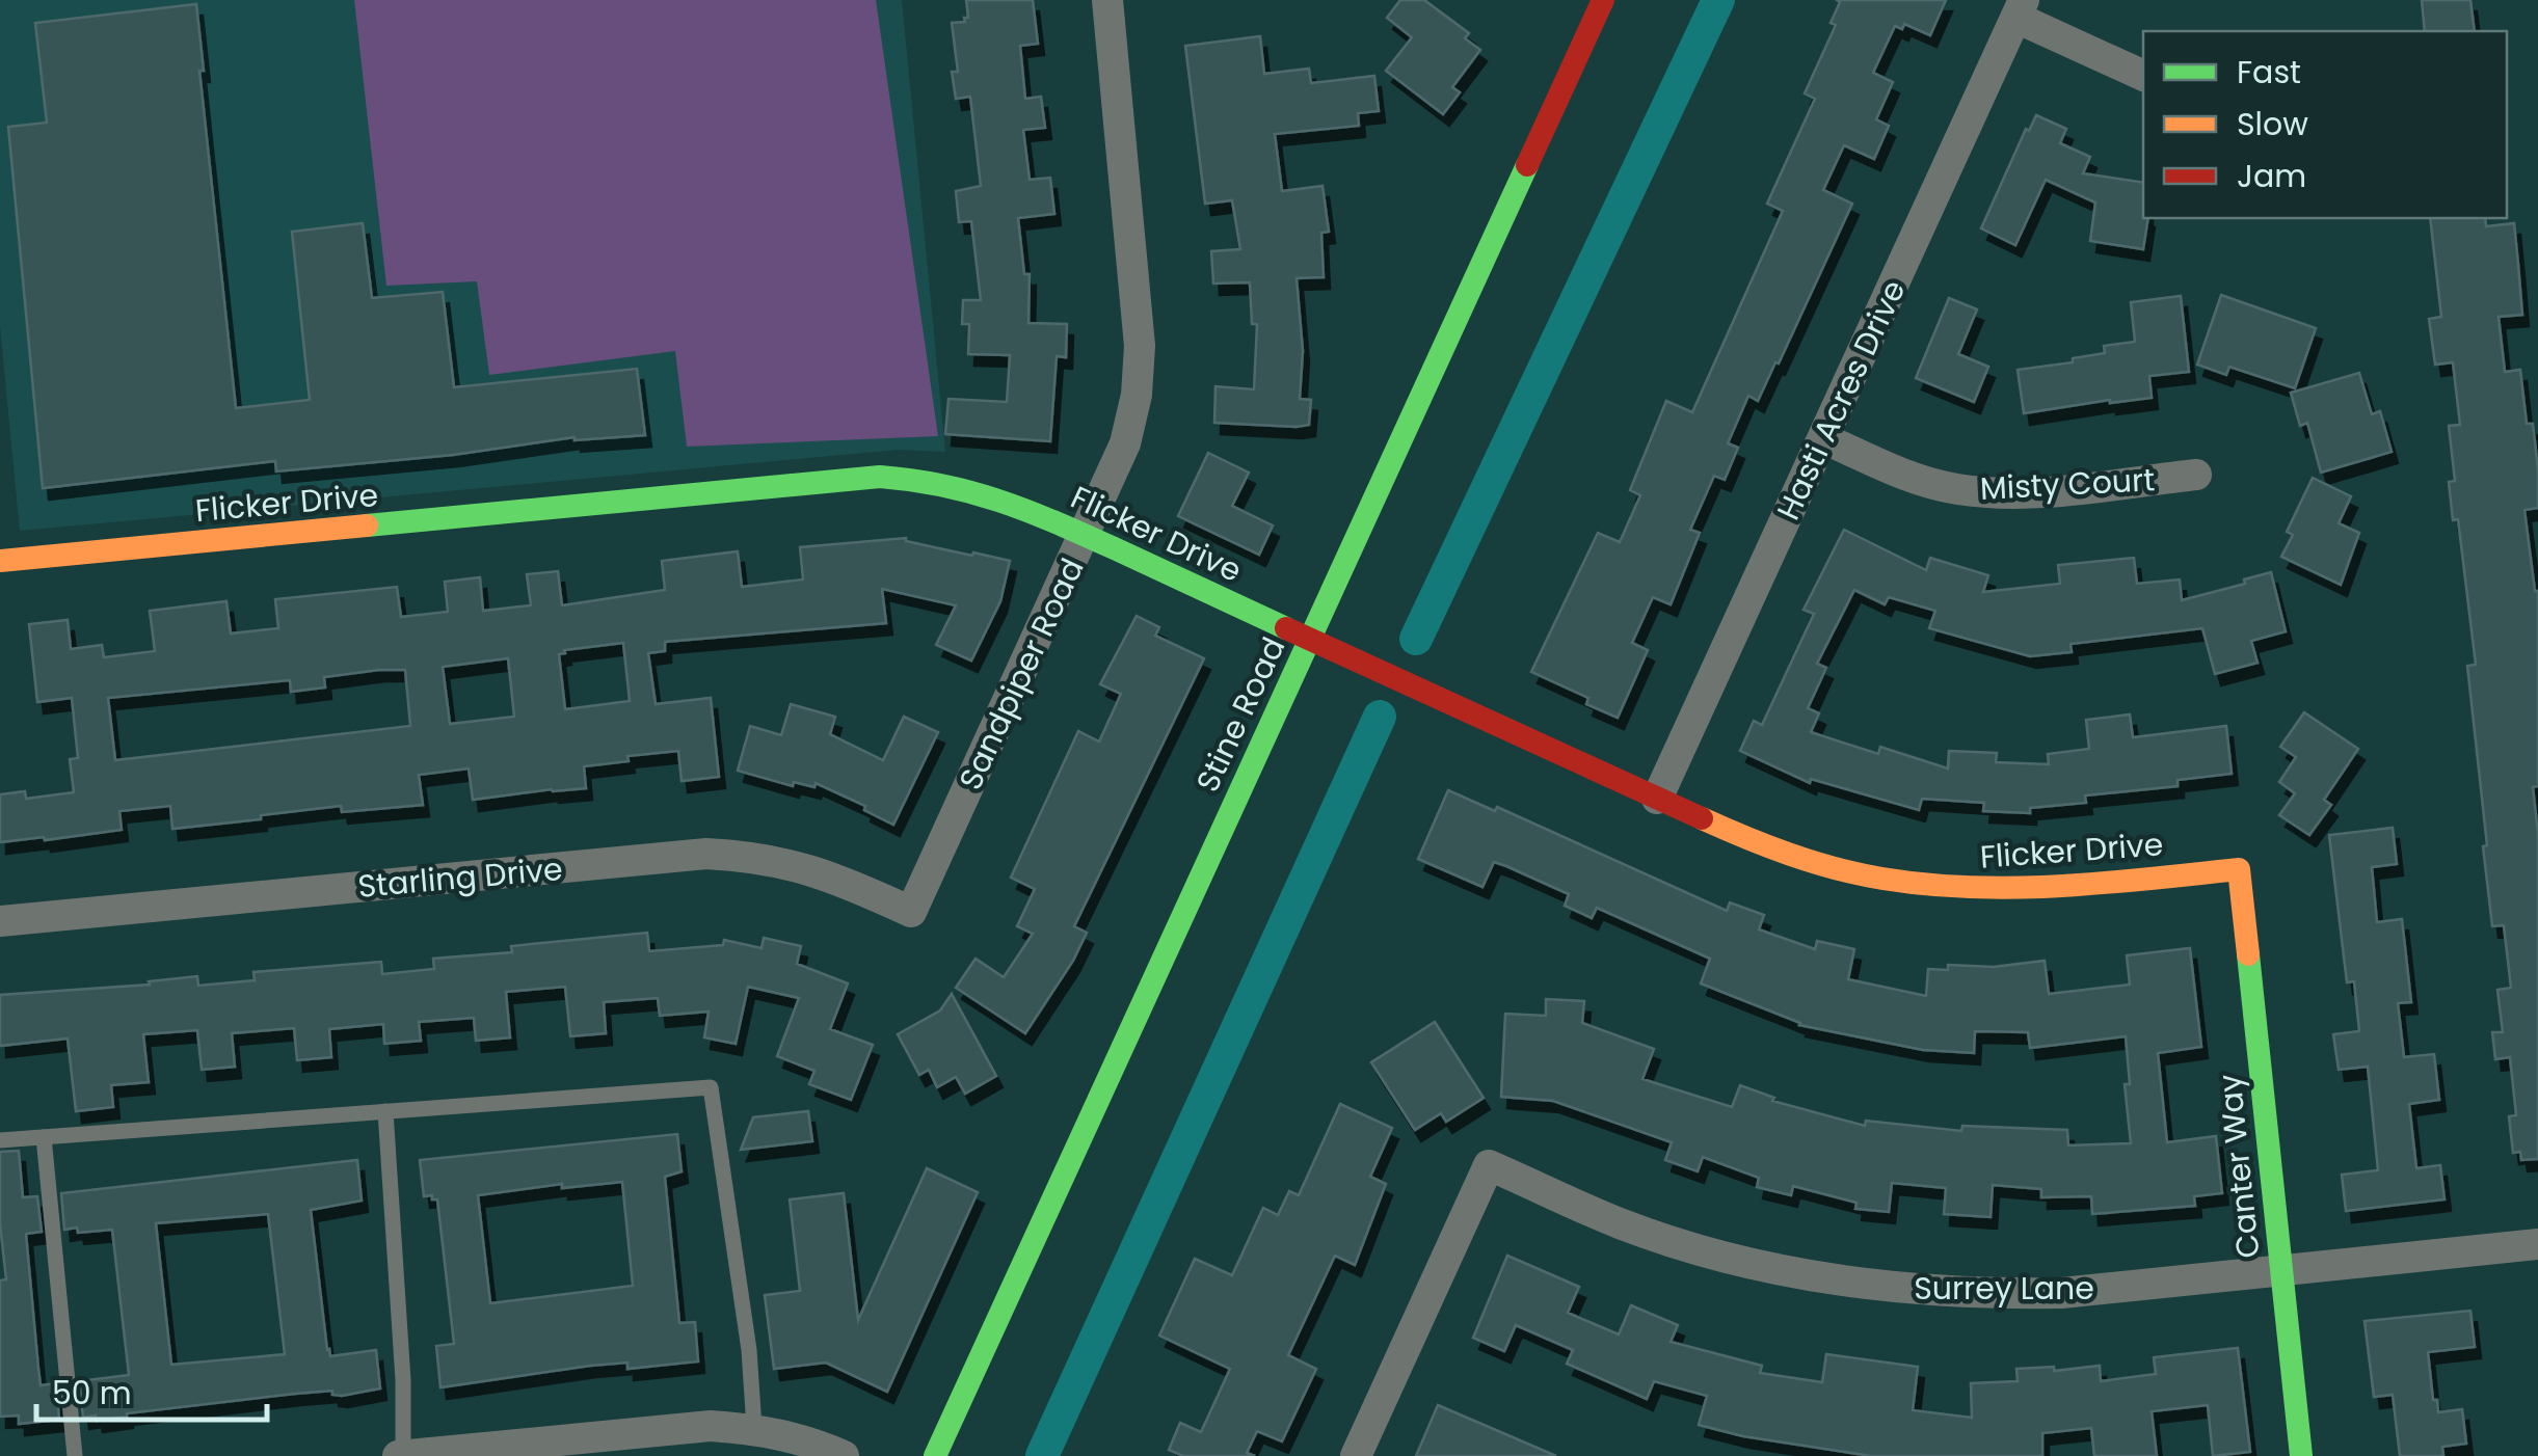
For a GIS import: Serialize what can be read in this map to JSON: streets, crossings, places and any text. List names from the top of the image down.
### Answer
{
  "streets": {
    "street": [
      "Hasti Acres Drive",
      "Misty Court",
      "Flicker Drive",
      "Sandpiper Road",
      "Stine Road",
      "Starling Drive",
      "Canter Way",
      "Surrey Lane"
    ]
  },
  "crossings": [
    ["Hasti Acres Drive", "Misty Court"],
    ["Hasti Acres Drive", "Flicker Drive"],
    ["Flicker Drive", "Sandpiper Road"],
    ["Flicker Drive", "Stine Road"],
    ["Flicker Drive", "Canter Way"],
    ["Sandpiper Road", "Starling Drive"],
    ["Canter Way", "Surrey Lane"]
  ],
  "legend": ["Fast", "Slow", "Jam"],
  "scale_bar": "50 m"
}
